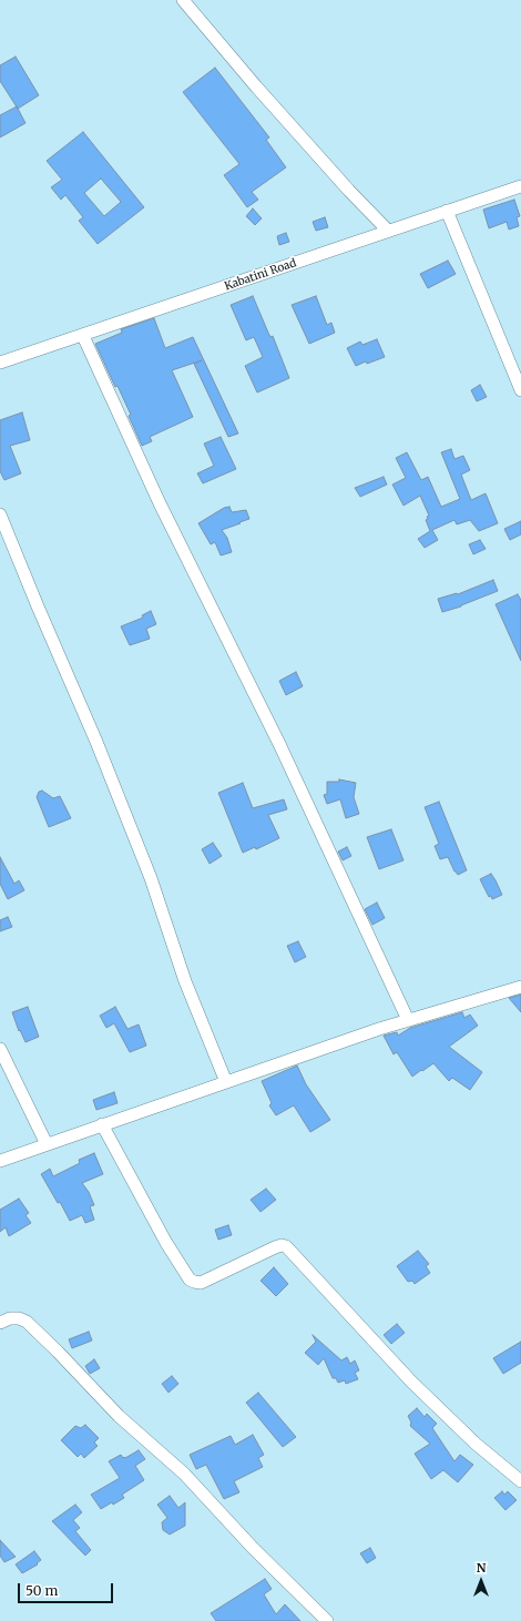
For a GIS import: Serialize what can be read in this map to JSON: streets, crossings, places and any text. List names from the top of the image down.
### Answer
{
  "streets": {
    "street": ["Kabatini Road"]
  },
  "scale_bar": "50 m",
  "north": "top"
}
